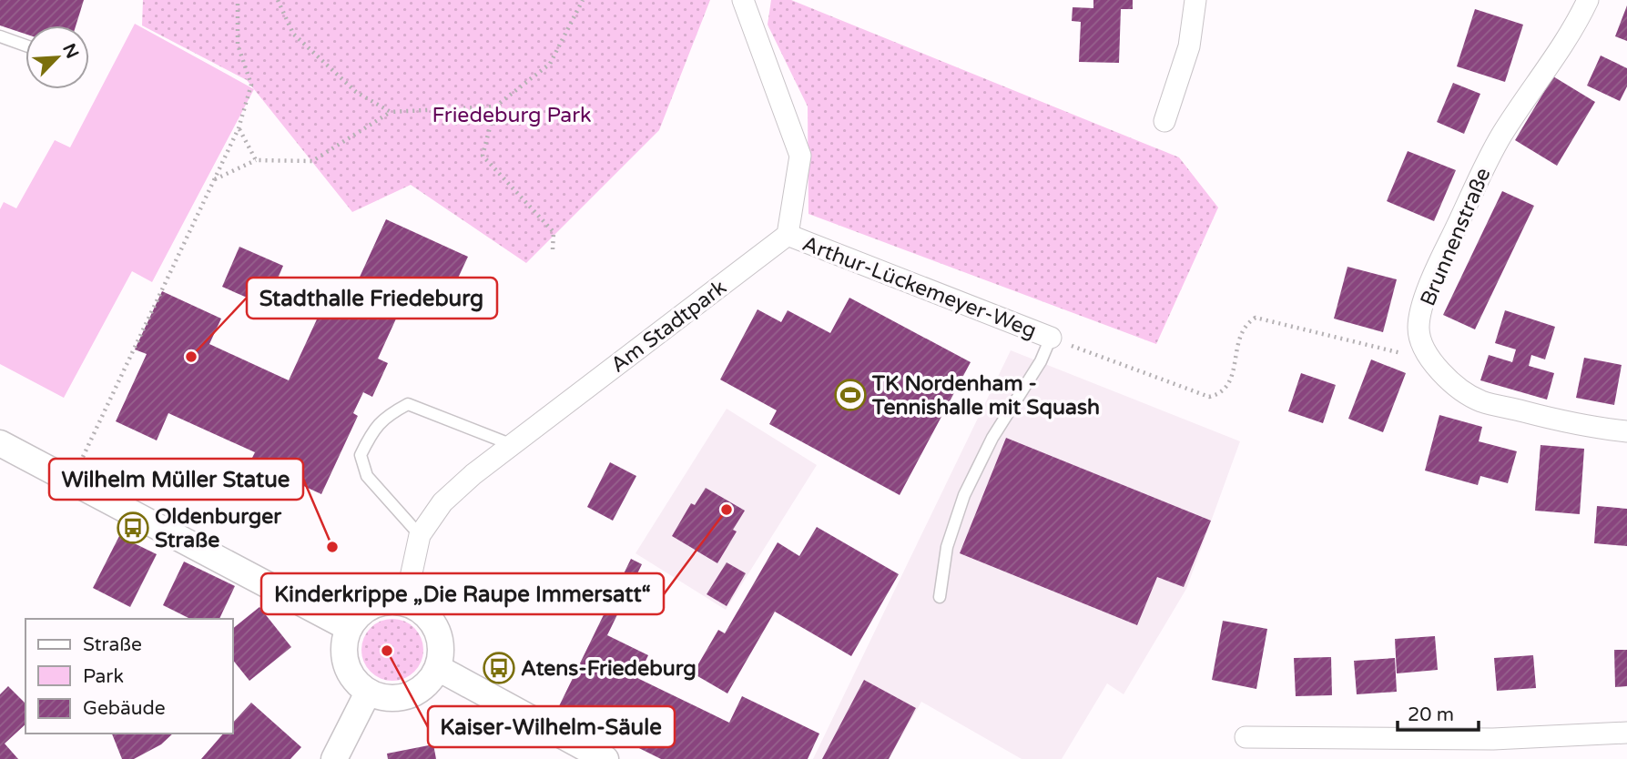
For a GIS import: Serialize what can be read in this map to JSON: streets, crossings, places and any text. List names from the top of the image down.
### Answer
{
  "streets": {
    "street": ["Brunnenstraße", "Arthur-Lückemeyer-Weg", "Am Stadtpark"]
  },
  "crossings": [
    ["Arthur-Lückemeyer-Weg", "Am Stadtpark"]
  ],
  "parks": ["Friedeburg Park"],
  "places": {
    "other": [
      "Stadthalle Friedeburg",
      "Kinderkrippe „Die Raupe Immersatt“",
      "Wilhelm Müller Statue",
      "Kaiser-Wilhelm-Säule"
    ],
    "sports": ["TK Nordenham - Tennishalle mit Squash"],
    "bus stop": ["Oldenburger Straße", "Atens-Friedeburg"]
  },
  "legend": ["Straße", "Park", "Gebäude"],
  "scale_bar": "20 m",
  "north": "top right"
}
